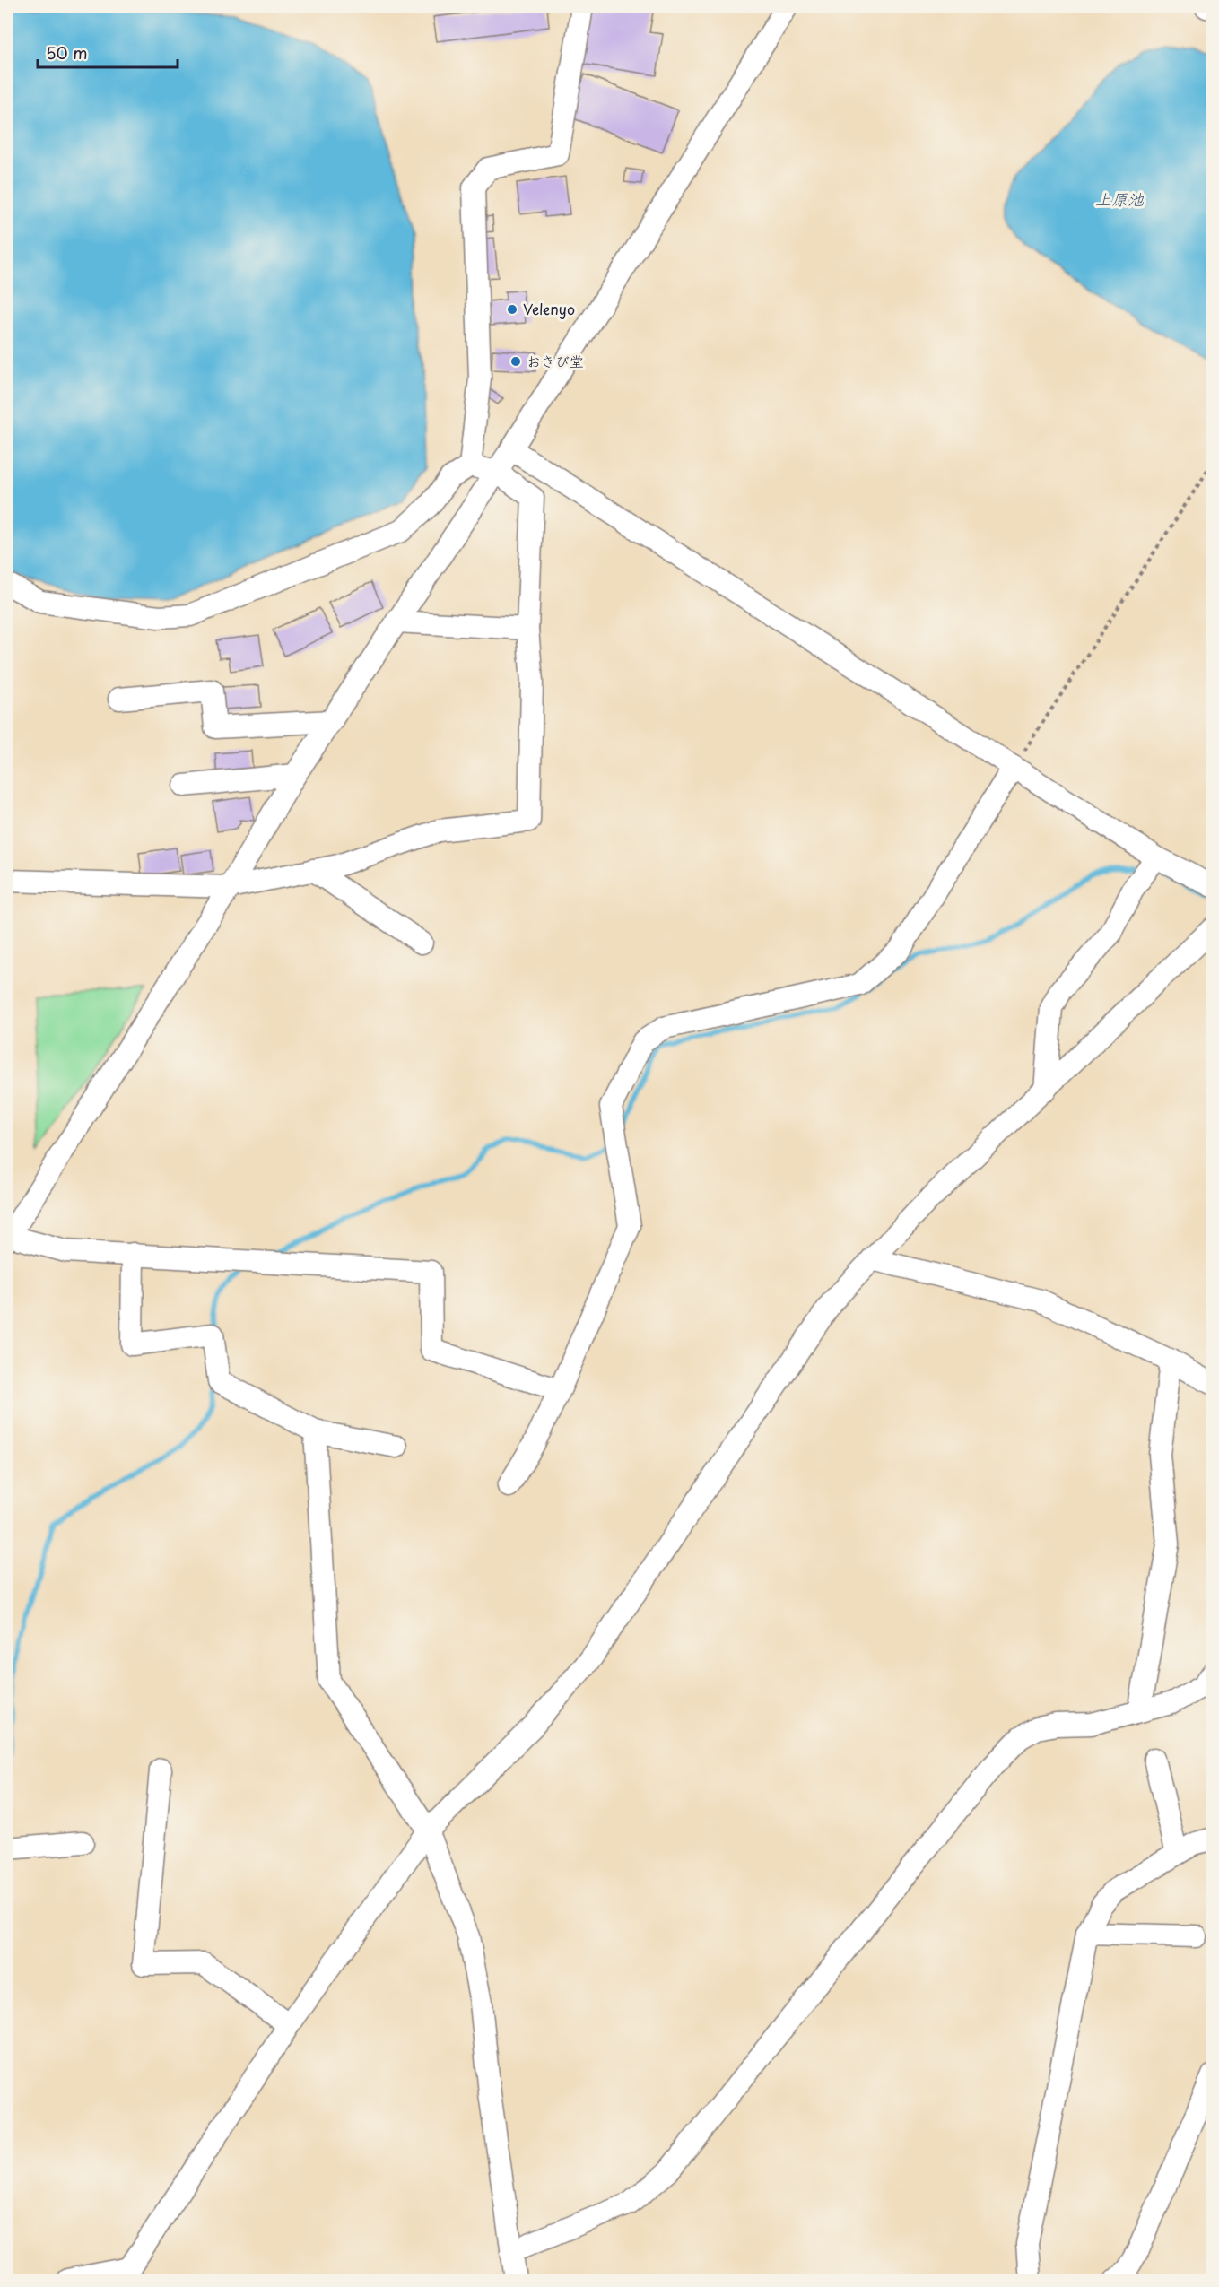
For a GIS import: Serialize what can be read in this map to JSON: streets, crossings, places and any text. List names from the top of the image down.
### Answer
{
  "water": ["上原池"],
  "places": ["Velenyo", "おきび堂"],
  "scale_bar": "50 m"
}
